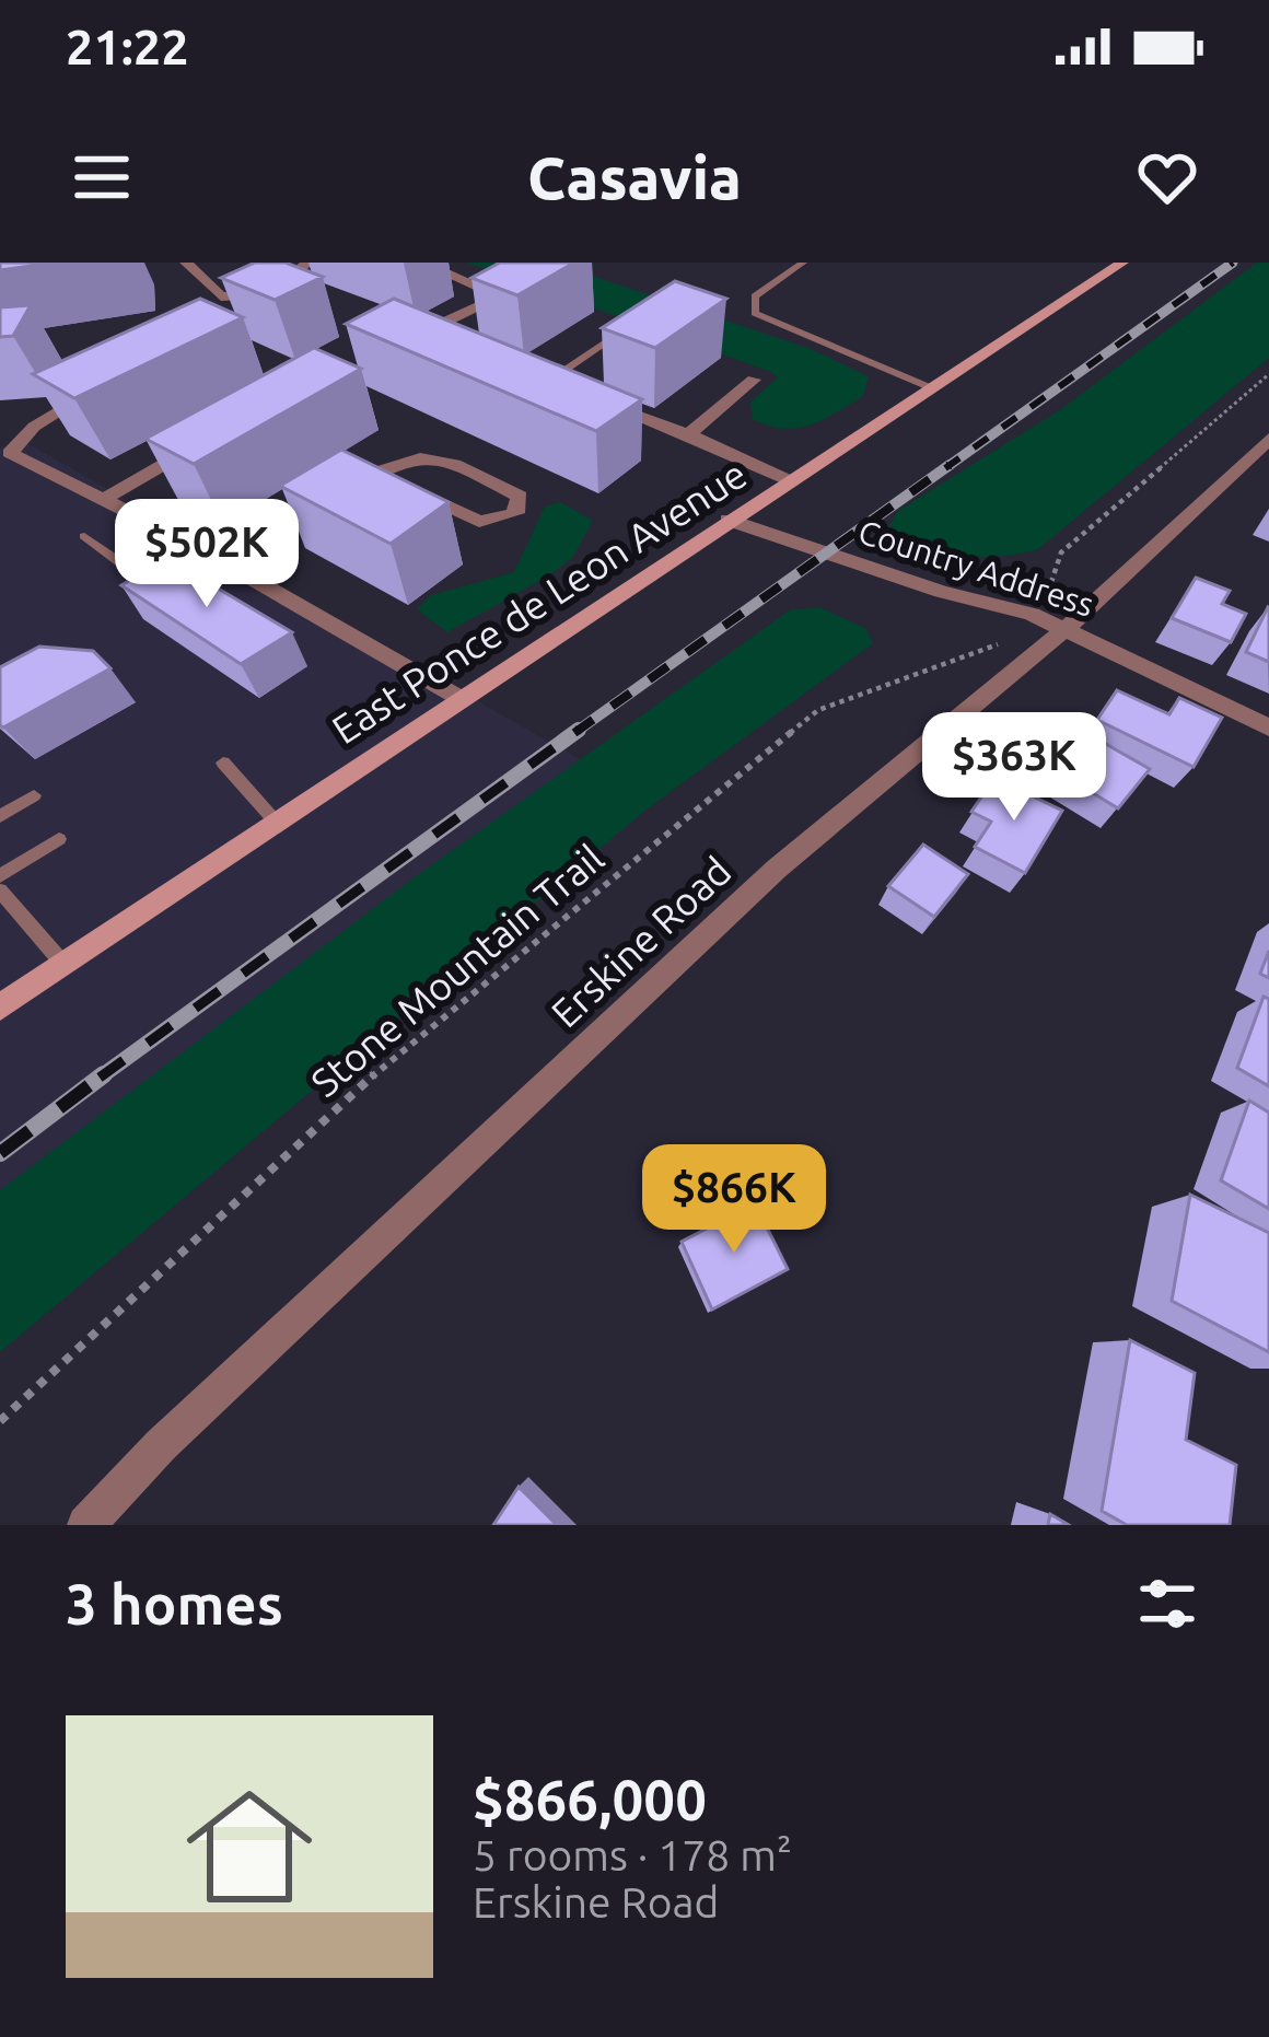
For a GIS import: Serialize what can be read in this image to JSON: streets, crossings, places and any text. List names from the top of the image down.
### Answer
{
  "streets": {
    "main road": ["East Ponce de Leon Avenue"],
    "street": ["Country Address", "Erskine Road"],
    "path": ["Stone Mountain Trail"]
  },
  "crossings": [
    ["Country Address", "East Ponce de Leon Avenue"],
    ["Country Address", "Erskine Road"]
  ],
  "page": {
    "status": "21:22",
    "header": "Casavia",
    "price": ["$502K", "$363K", "$866K"],
    "heading": "3 homes",
    "list": [
      {
        "name": "$866,000",
        "note": "5 rooms · 178 m² · Erskine Road"
      }
    ]
  }
}
